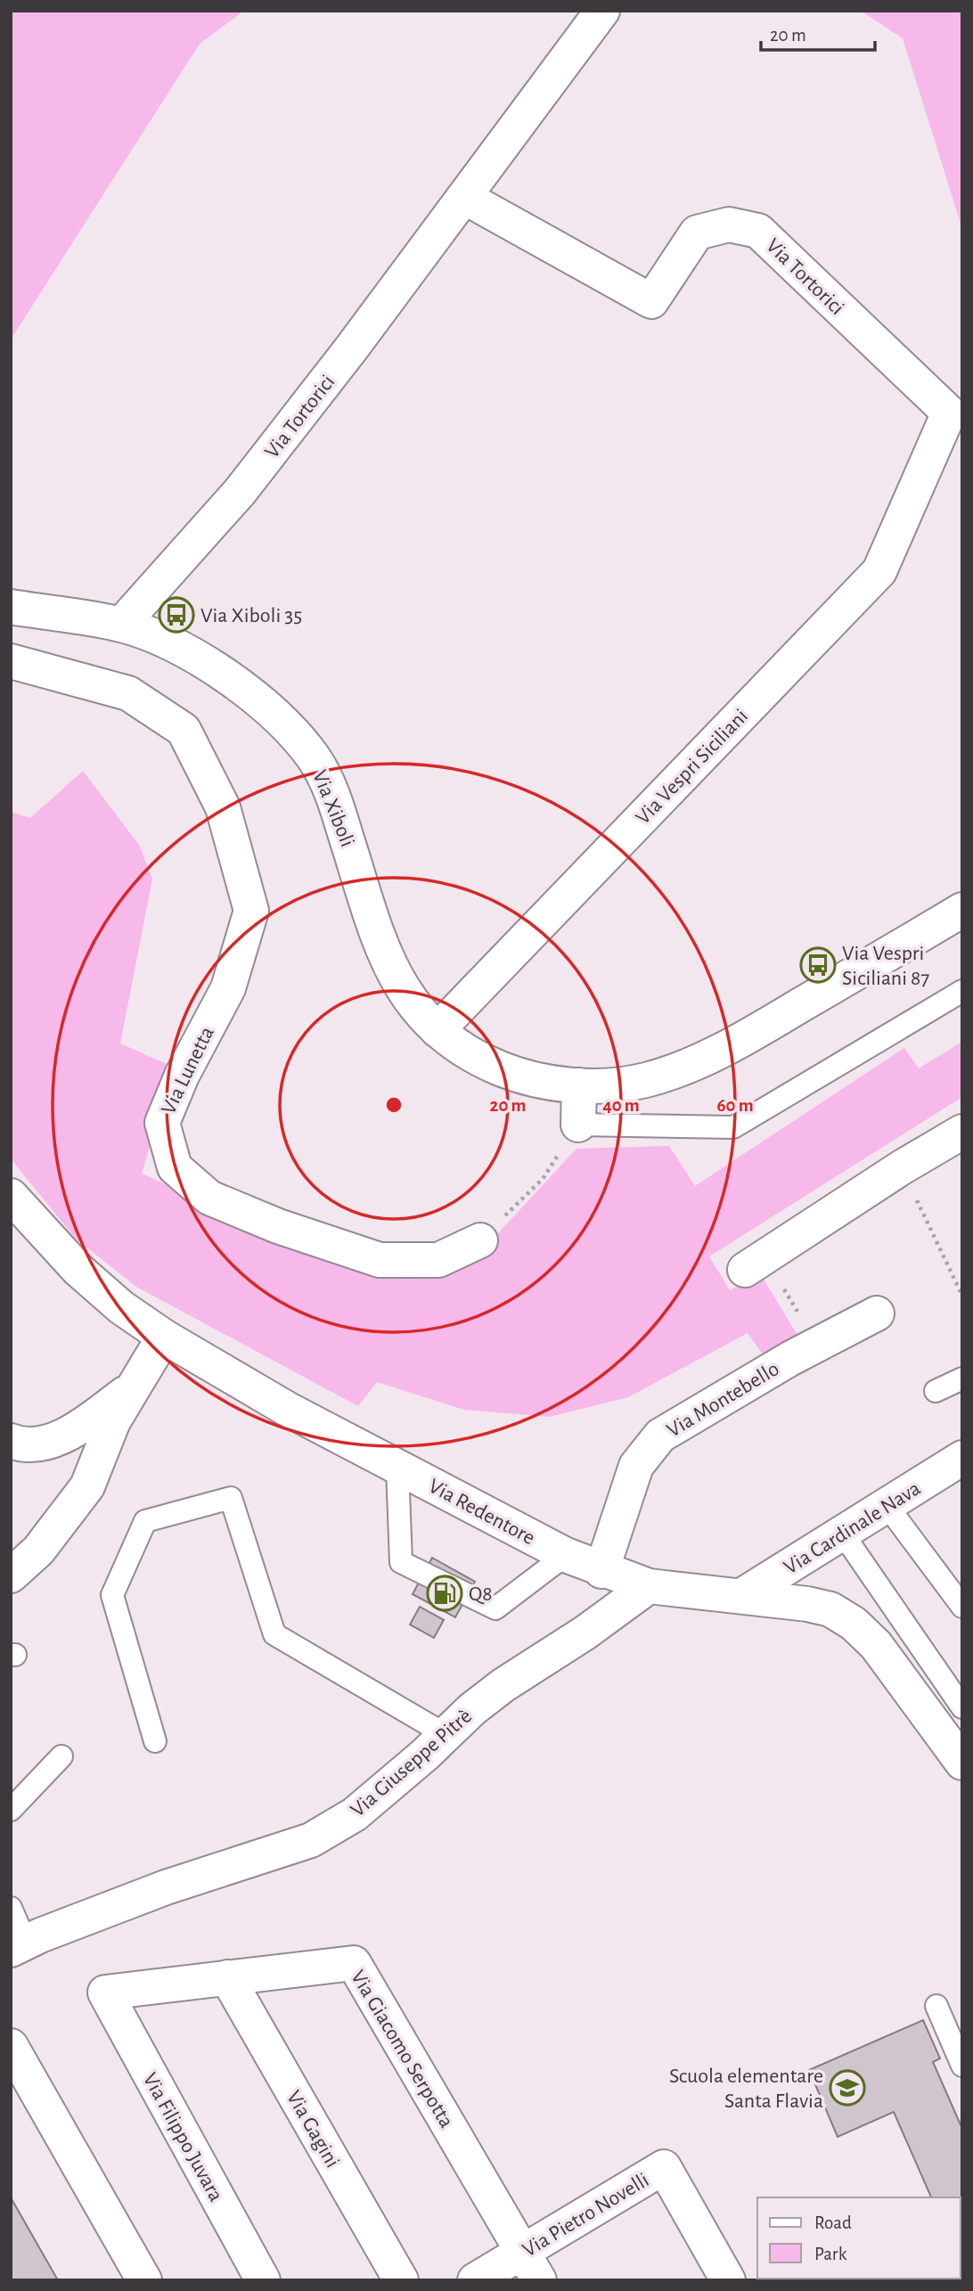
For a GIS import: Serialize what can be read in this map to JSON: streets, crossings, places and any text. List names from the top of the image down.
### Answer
{
  "streets": {
    "street": [
      "Via Tortorici",
      "Via Vespri Siciliani",
      "Via Xiboli",
      "Via Lunetta",
      "Via Montebello",
      "Via Redentore",
      "Via Cardinale Nava",
      "Via Giuseppe Pitrè",
      "Via Giacomo Serpotta",
      "Via Gagini",
      "Via Filippo Juvara",
      "Via Pietro Novelli"
    ]
  },
  "crossings": [
    ["Via Tortorici", "Via Vespri Siciliani"],
    ["Via Tortorici", "Via Xiboli"],
    ["Via Vespri Siciliani", "Via Xiboli"],
    ["Via Montebello", "Via Redentore"],
    ["Via Redentore", "Via Cardinale Nava"],
    ["Via Redentore", "Via Giuseppe Pitrè"],
    ["Via Giacomo Serpotta", "Via Gagini"],
    ["Via Giacomo Serpotta", "Via Filippo Juvara"],
    ["Via Giacomo Serpotta", "Via Pietro Novelli"]
  ],
  "places": {
    "bus stop": ["Via Xiboli 35", "Via Vespri Siciliani 87"],
    "fuel station": ["Q8"],
    "school or university": ["Scuola elementare Santa Flavia"]
  },
  "legend": ["Road", "Park"],
  "scale_bar": "20 m",
  "rings": ["20 m", "40 m", "60 m"]
}
